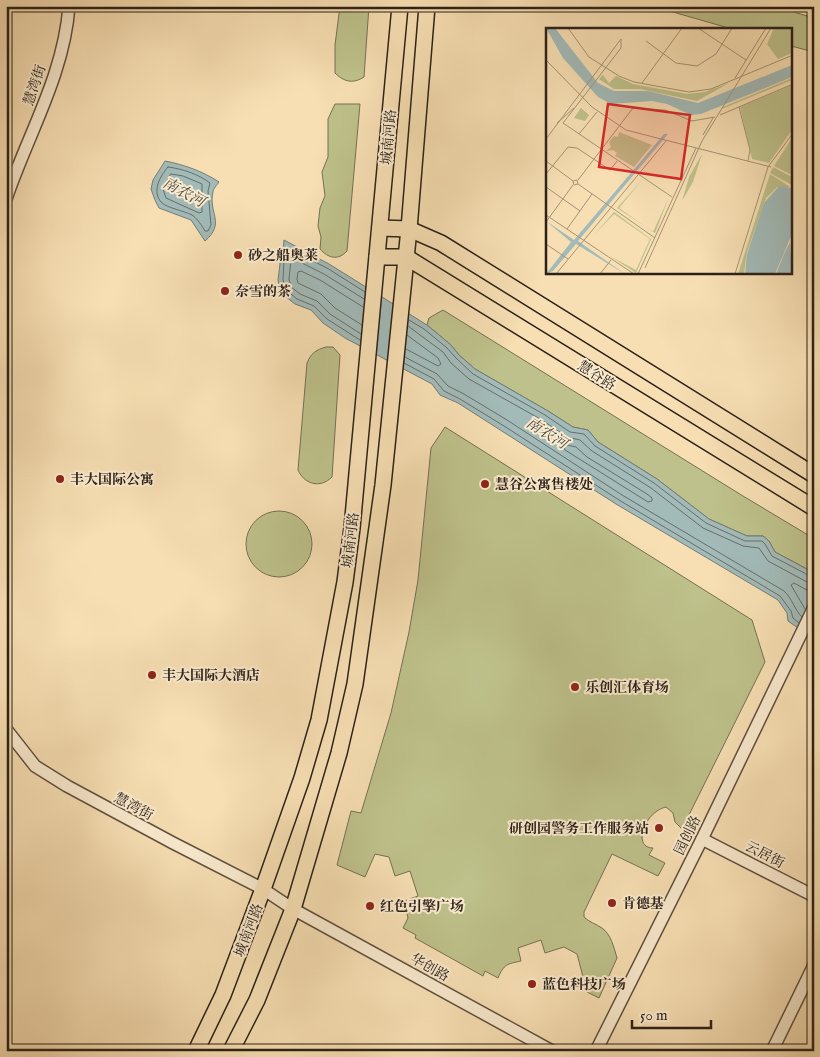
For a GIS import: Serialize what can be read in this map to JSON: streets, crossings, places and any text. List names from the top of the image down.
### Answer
{
  "streets": {
    "main road": ["城南河路", "慧谷路"],
    "street": [
      "慧湾街",
      "园创路",
      "云居街",
      "华创路"
    ]
  },
  "crossings": [
    ["慧湾街", "城南河路"],
    ["慧湾街", "华创路"],
    ["城南河路", "慧谷路"],
    ["城南河路", "华创路"],
    ["园创路", "云居街"]
  ],
  "water": ["南农河"],
  "places": [
    "砂之船奥莱",
    "奈雪的茶",
    "丰大国际公寓",
    "慧谷公寓售楼处",
    "丰大国际大酒店",
    "乐创汇体育场",
    "研创园警务工作服务站",
    "肯德基",
    "红色引擎广场",
    "蓝色科技广场"
  ],
  "scale_bar": "50 m"
}
